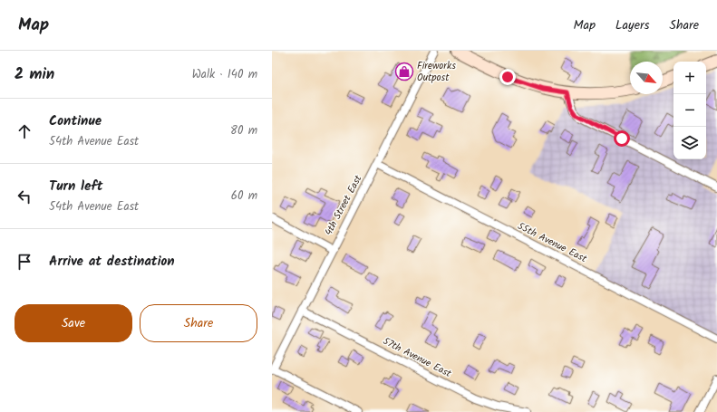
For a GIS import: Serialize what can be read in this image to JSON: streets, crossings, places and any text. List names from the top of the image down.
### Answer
{
  "streets": {
    "street": ["4th Street East", "55th Avenue East", "57th Avenue East"]
  },
  "crossings": [
    ["4th Street East", "55th Avenue East"],
    ["4th Street East", "57th Avenue East"]
  ],
  "places": {
    "shop": ["Fireworks Outpost"]
  },
  "north": "bottom right",
  "page": {
    "header": "Map",
    "nav": ["Map", "Layers", "Share"],
    "heading": ["2 min", "Walk · 140 m"],
    "map_buttons": ["+", "−"],
    "list": [
      ["Continue", "54th Avenue East", "80 m"],
      ["Turn left", "54th Avenue East", "60 m"],
      "Arrive at destination"
    ],
    "buttons": ["Save", "Share"]
  }
}
